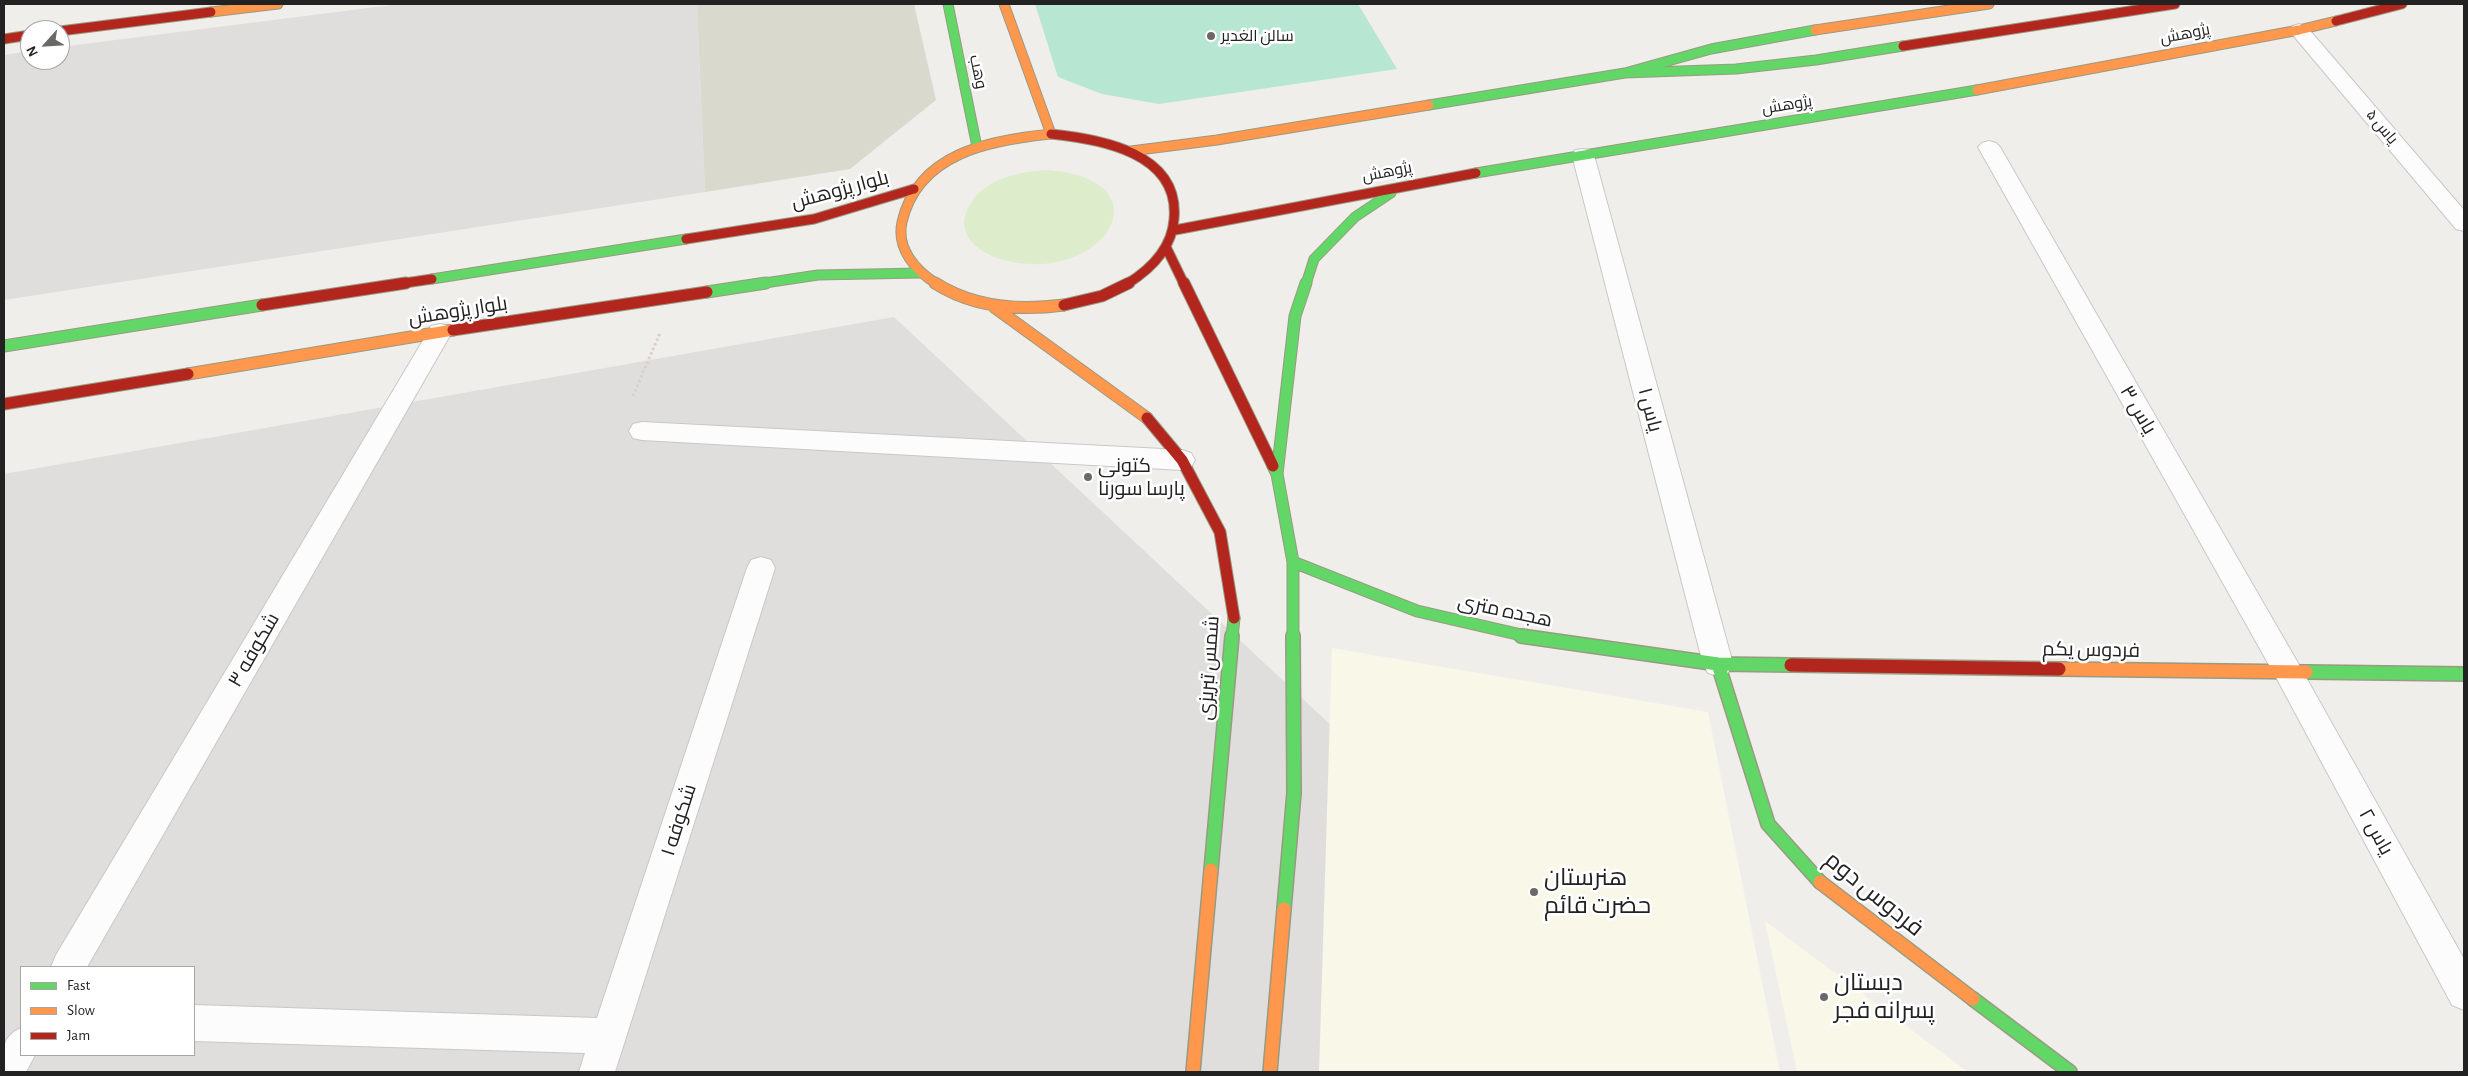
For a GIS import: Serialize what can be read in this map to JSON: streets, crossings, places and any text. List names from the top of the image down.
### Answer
{
  "streets": {
    "main road": [
      "پژوهش",
      "وهب",
      "بلوار پژوهش",
      "هجده متری",
      "فردوس یکم",
      "شمس تبریزی",
      "فردوس دوم"
    ],
    "street": [
      "یاس ۵",
      "یاس ۱",
      "یاس ۳",
      "شکوفه ۳",
      "شکوفه ۱",
      "یاس ۲"
    ]
  },
  "crossings": [
    ["پژوهش", "یاس ۵"],
    ["پژوهش", "یاس ۱"],
    ["بلوار پژوهش", "شکوفه ۳"],
    ["یاس ۱", "هجده متری"],
    ["یاس ۱", "فردوس یکم"],
    ["یاس ۱", "فردوس دوم"],
    ["یاس ۳", "فردوس یکم"],
    ["یاس ۳", "یاس ۲"],
    ["هجده متری", "فردوس یکم"],
    ["هجده متری", "فردوس دوم"],
    ["فردوس یکم", "یاس ۲"],
    ["فردوس یکم", "فردوس دوم"]
  ],
  "places": [
    "سالن الغدیر",
    "کتونی پارسا سورنا",
    "هنرستان حضرت قائم",
    "دبستان پسرانه فجر"
  ],
  "legend": ["Fast", "Slow", "Jam"],
  "north": "bottom left"
}
